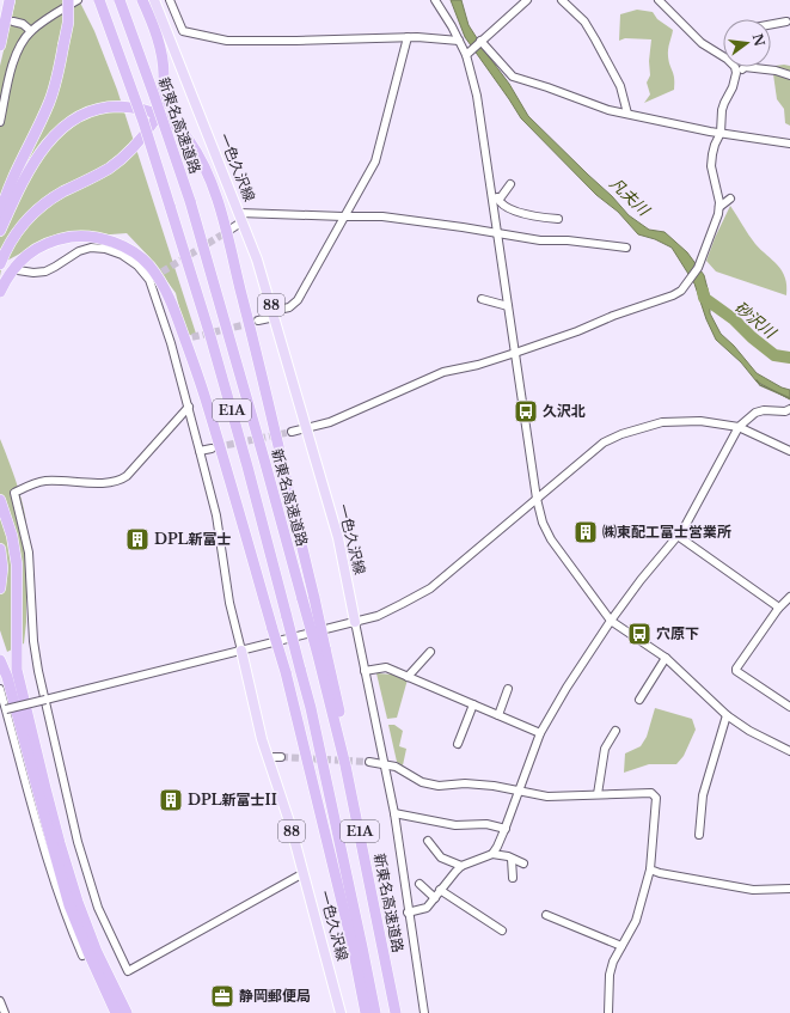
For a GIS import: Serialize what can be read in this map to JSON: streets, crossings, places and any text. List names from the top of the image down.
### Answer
{
  "streets": {
    "highway": ["新東名高速道路", "E1A"],
    "main road": ["一色久沢線", "88"]
  },
  "water": ["凡夫川", "砂沢川"],
  "places": {
    "bus stop": ["久沢北", "穴原下"],
    "building": ["㈱東配工富士営業所", "DPL新富士", "DPL新富士II"],
    "office": ["静岡郵便局"]
  },
  "north": "right"
}
